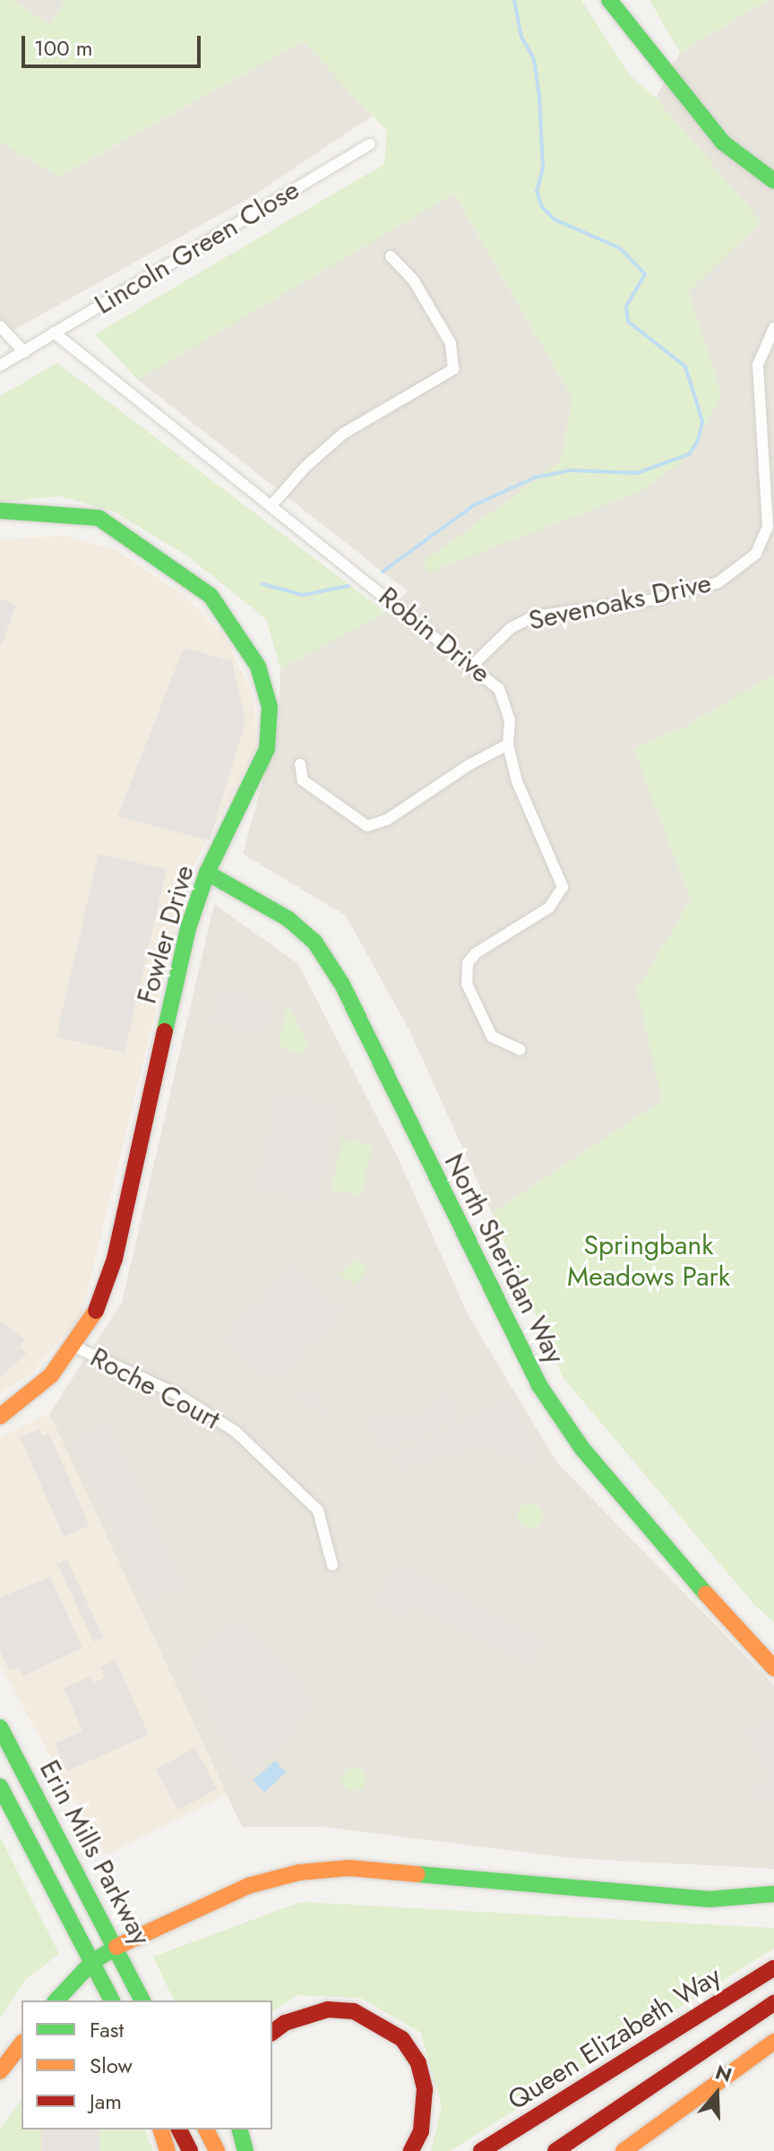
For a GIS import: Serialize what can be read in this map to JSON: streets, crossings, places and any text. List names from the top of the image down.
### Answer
{
  "streets": {
    "main road": [
      "Fowler Drive",
      "North Sheridan Way",
      "Erin Mills Parkway",
      "Queen Elizabeth Way"
    ],
    "street": [
      "Lincoln Green Close",
      "Sevenoaks Drive",
      "Robin Drive",
      "Roche Court"
    ]
  },
  "crossings": [
    ["Lincoln Green Close", "Robin Drive"],
    ["Sevenoaks Drive", "Robin Drive"],
    ["Fowler Drive", "North Sheridan Way"],
    ["Fowler Drive", "Roche Court"]
  ],
  "parks": ["Springbank Meadows Park"],
  "legend": ["Fast", "Slow", "Jam"],
  "scale_bar": "100 m",
  "north": "top"
}
